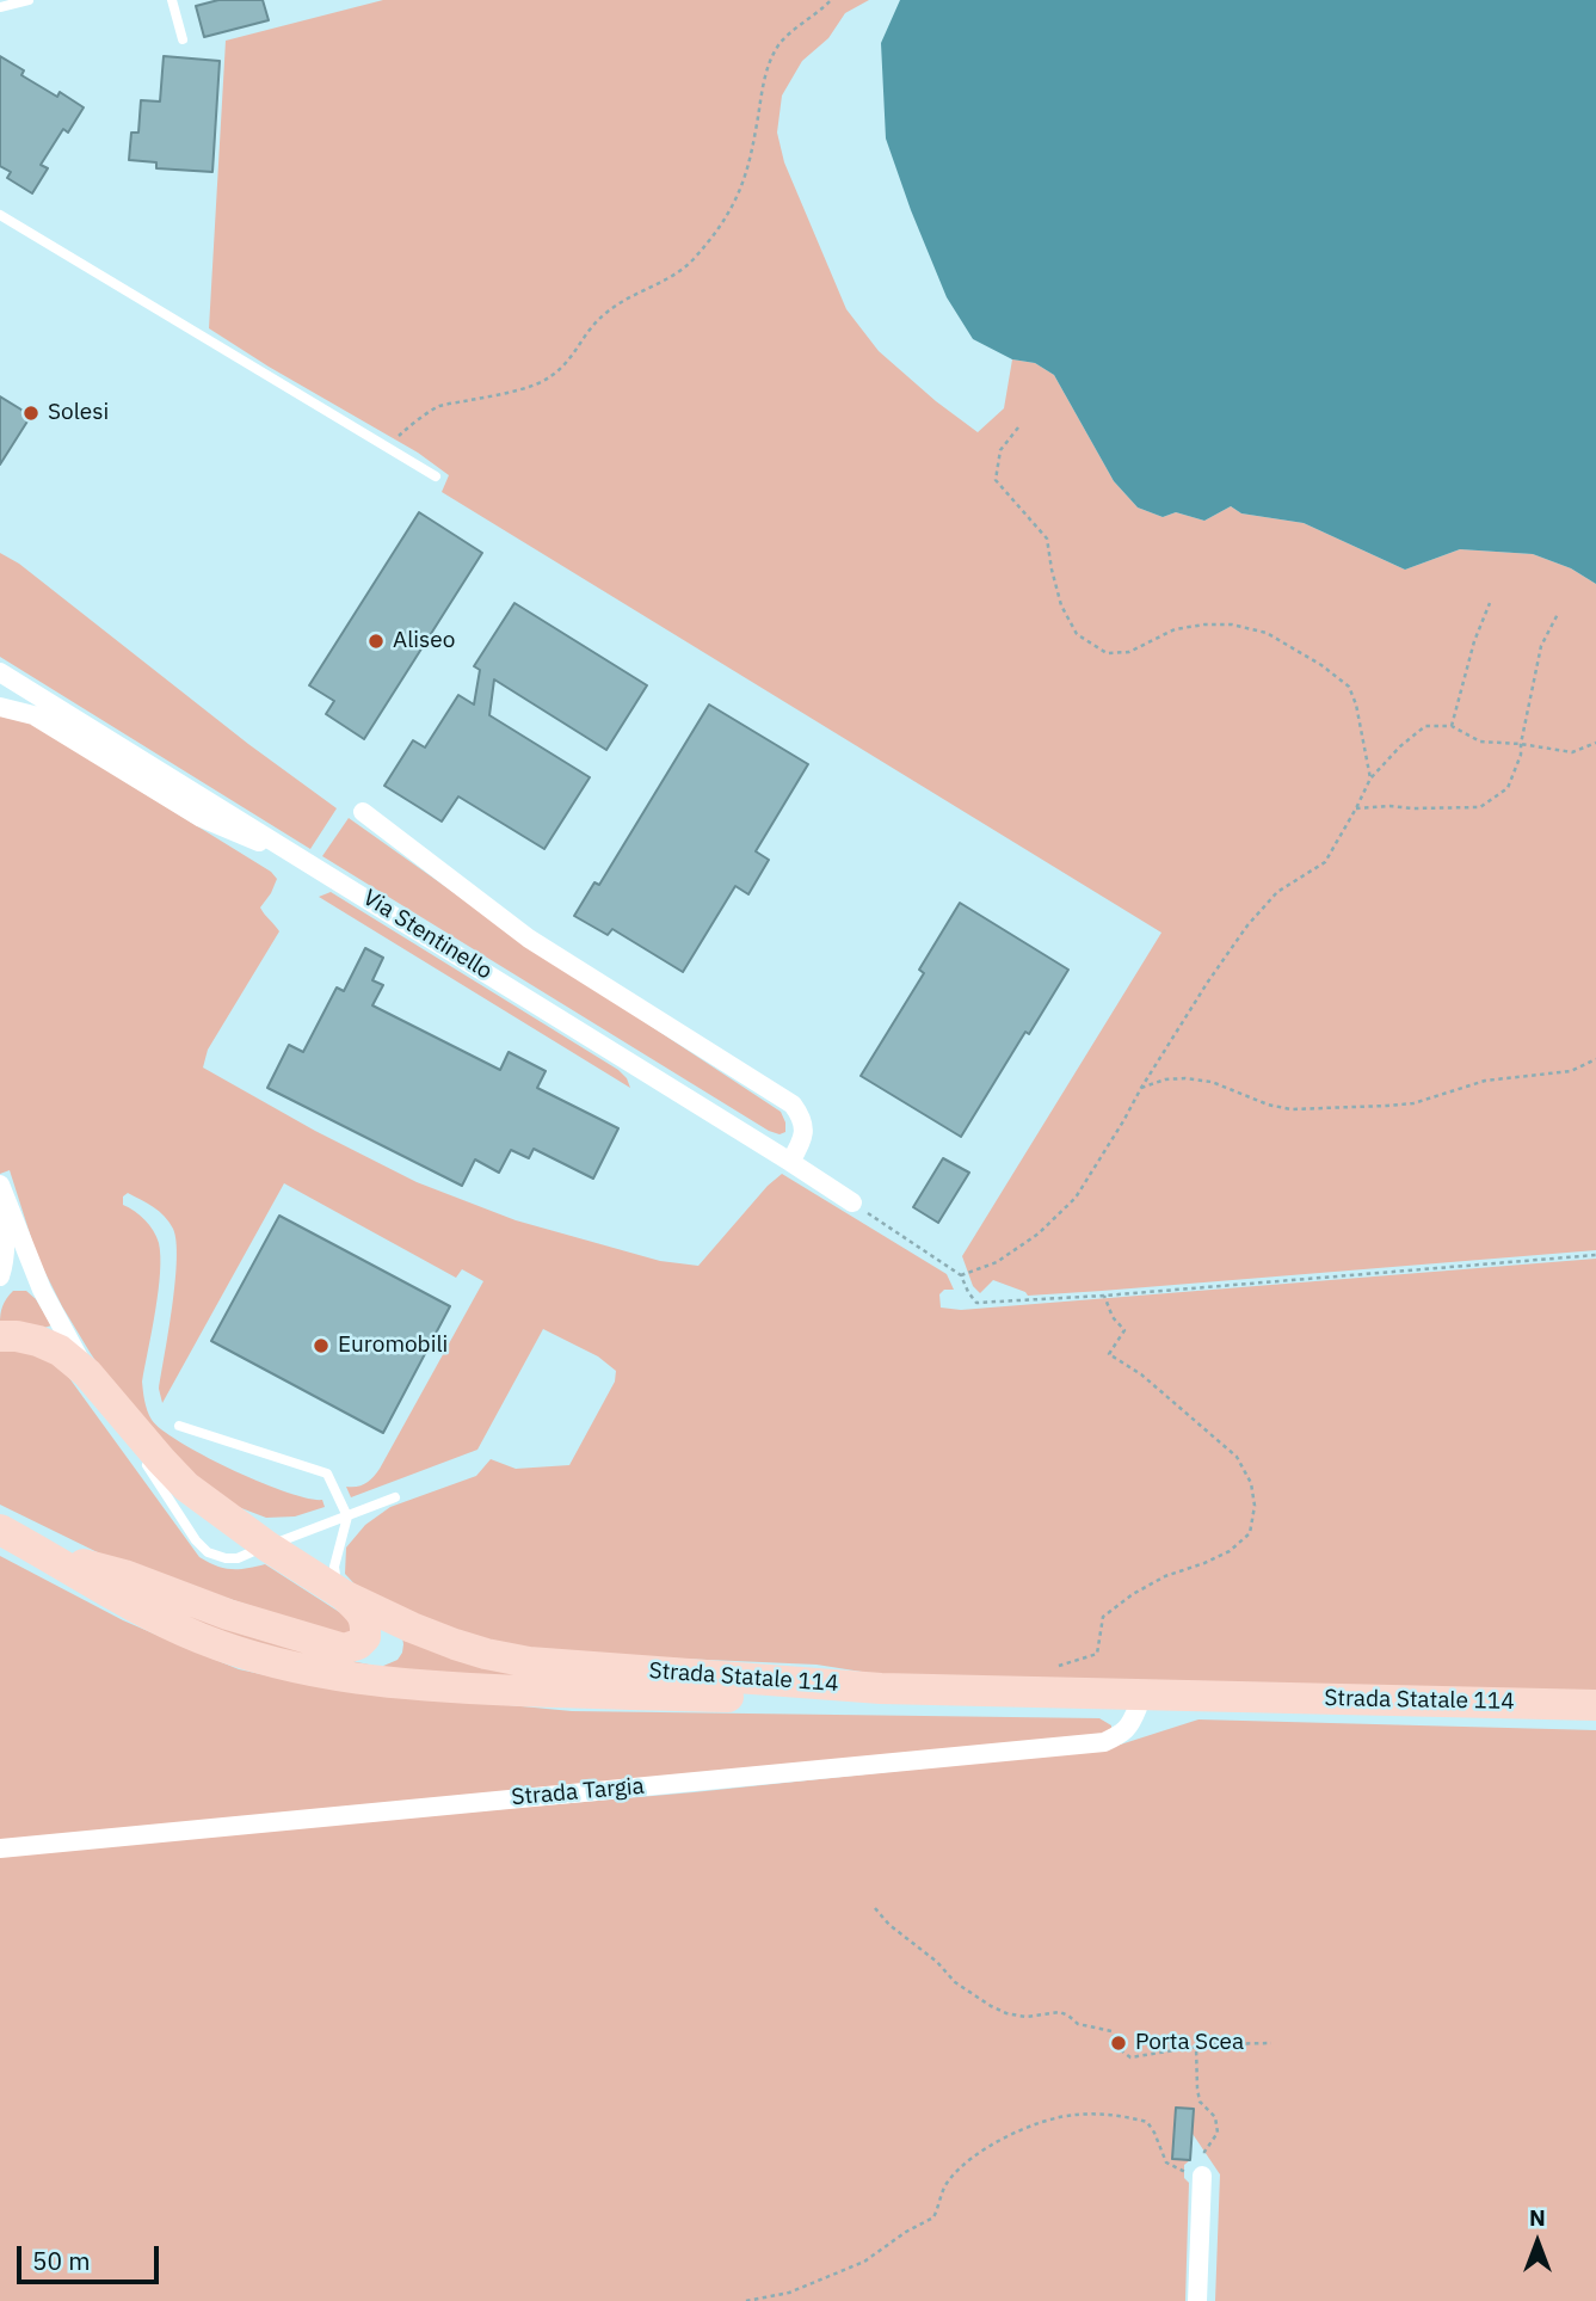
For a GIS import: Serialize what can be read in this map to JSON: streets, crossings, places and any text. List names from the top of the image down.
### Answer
{
  "streets": {
    "main road": ["Strada Statale 114"],
    "street": ["Via Stentinello", "Strada Targia"]
  },
  "crossings": [
    ["Strada Statale 114", "Strada Targia"]
  ],
  "places": [
    "Solesi",
    "Aliseo",
    "Euromobili",
    "Porta Scea"
  ],
  "scale_bar": "50 m",
  "north": "top"
}
